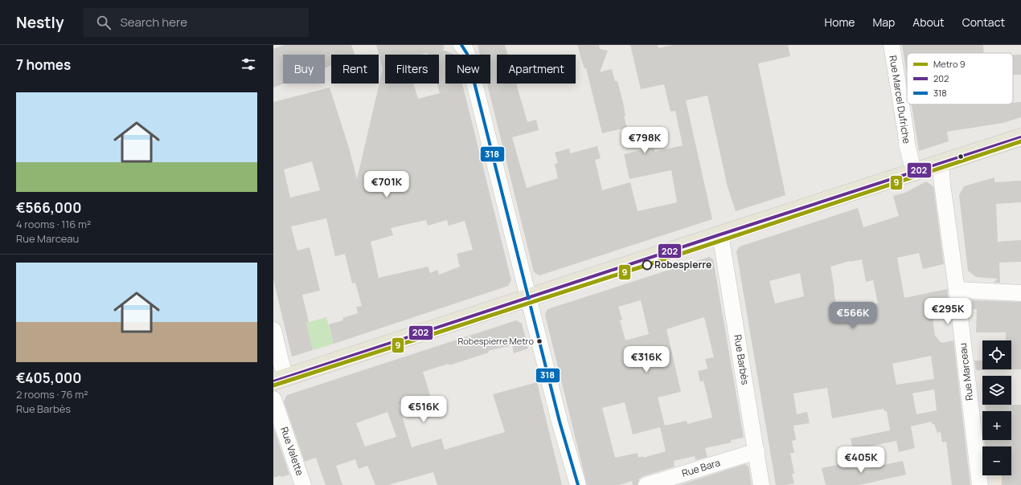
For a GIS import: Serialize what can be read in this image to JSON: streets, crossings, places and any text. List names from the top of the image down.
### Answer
{
  "streets": {
    "street": [
      "Rue Marcel Dufriche",
      "Rue Barbès",
      "Rue Marceau",
      "Rue Valette",
      "Rue Bara"
    ]
  },
  "crossings": [
    ["Rue Barbès", "Rue Bara"]
  ],
  "places": ["Robespierre", "Robespierre Metro"],
  "lines": ["transit line 318", "transit line 202", "metro line 9"],
  "legend": ["Metro 9", "202", "318"],
  "page": {
    "header": "Nestly",
    "search": "Search here",
    "nav": [
      "Home",
      "Map",
      "About",
      "Contact"
    ],
    "heading": "7 homes",
    "chip": [
      "Buy",
      "Rent",
      "Filters",
      "New",
      "Apartment"
    ],
    "list": [
      {
        "name": "€566,000",
        "note": "4 rooms · 116 m² · Rue Marceau"
      },
      {
        "name": "€405,000",
        "note": "2 rooms · 76 m² · Rue Barbès"
      }
    ],
    "price": [
      "€798K",
      "€701K",
      "€295K",
      "€566K",
      "€316K",
      "€516K",
      "€405K"
    ],
    "map_buttons": ["+", "−"]
  }
}
